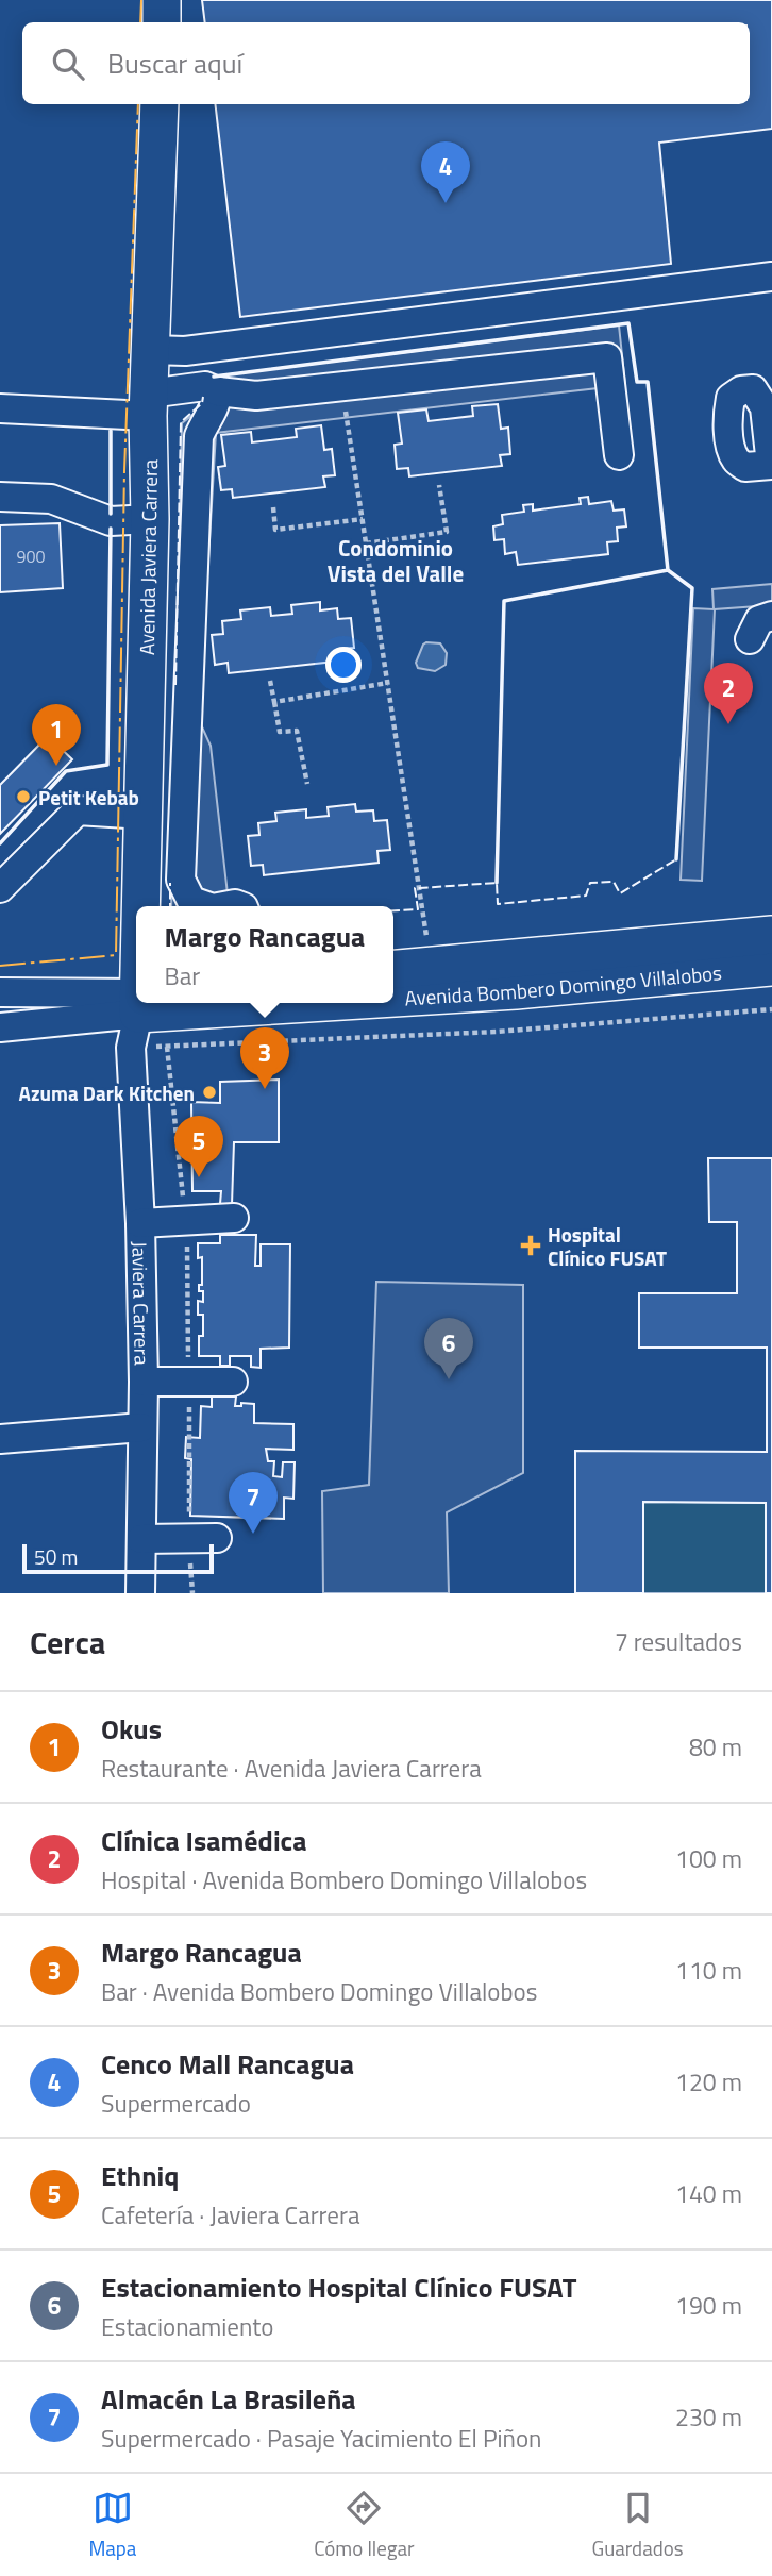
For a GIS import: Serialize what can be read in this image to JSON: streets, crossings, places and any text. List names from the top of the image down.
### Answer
{
  "streets": {
    "main road": ["Avenida Javiera Carrera", "Avenida Bombero Domingo Villalobos"],
    "street": ["Javiera Carrera"]
  },
  "crossings": [
    ["Avenida Bombero Domingo Villalobos", "Javiera Carrera"]
  ],
  "districts": ["Condominio Vista del Valle"],
  "places": {
    "other": ["Petit Kebab", "Azuma Dark Kitchen"],
    "health": ["Hospital Clínico FUSAT"]
  },
  "house_numbers": ["900"],
  "scale_bar": "50 m",
  "page": {
    "search": "Buscar aquí",
    "pins": [
      "4",
      "2",
      "1",
      "3",
      "5",
      "6",
      "7"
    ],
    "popup": ["Margo Rancagua", "Bar"],
    "scale": "50 m",
    "heading": ["Cerca", "7 resultados"],
    "list": [
      {
        "mark": "1",
        "name": "Okus",
        "note": "Restaurante · Avenida Javiera Carrera",
        "value": "80 m"
      },
      {
        "mark": "2",
        "name": "Clínica Isamédica",
        "note": "Hospital · Avenida Bombero Domingo Villalobos",
        "value": "100 m"
      },
      {
        "mark": "3",
        "name": "Margo Rancagua",
        "note": "Bar · Avenida Bombero Domingo Villalobos",
        "value": "110 m"
      },
      {
        "mark": "4",
        "name": "Cenco Mall Rancagua",
        "note": "Supermercado",
        "value": "120 m"
      },
      {
        "mark": "5",
        "name": "Ethniq",
        "note": "Cafetería · Javiera Carrera",
        "value": "140 m"
      },
      {
        "mark": "6",
        "name": "Estacionamiento Hospital Clínico FUSAT",
        "note": "Estacionamiento",
        "value": "190 m"
      },
      {
        "mark": "7",
        "name": "Almacén La Brasileña",
        "note": "Supermercado · Pasaje Yacimiento El Piñon",
        "value": "230 m"
      }
    ],
    "nav": ["Mapa", "Cómo llegar", "Guardados"]
  }
}
